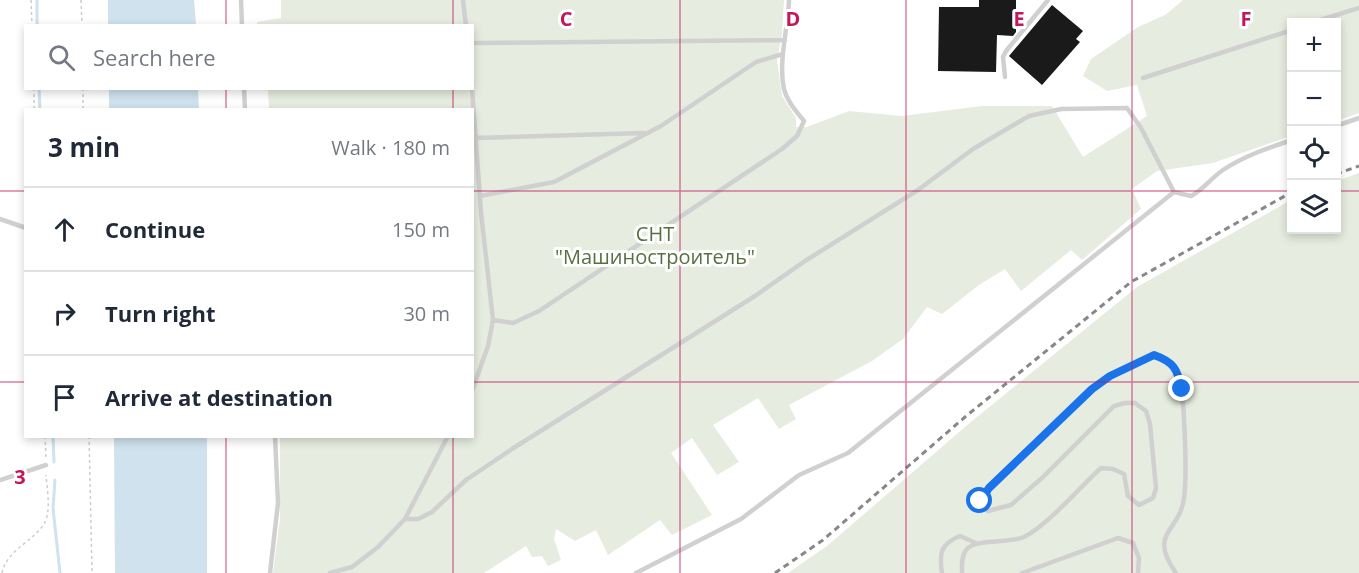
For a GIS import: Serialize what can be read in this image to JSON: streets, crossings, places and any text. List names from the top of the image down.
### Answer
{
  "parks": ["СНТ \"Машиностроитель\""],
  "page": {
    "map_buttons": ["+", "−"],
    "search": "Search here",
    "heading": ["3 min", "Walk · 180 m"],
    "list": [
      ["Continue", "150 m"],
      ["Turn right", "30 m"],
      "Arrive at destination"
    ]
  },
  "grid": {
    "columns": [
      "C",
      "D",
      "E",
      "F"
    ],
    "rows": ["3"]
  }
}
